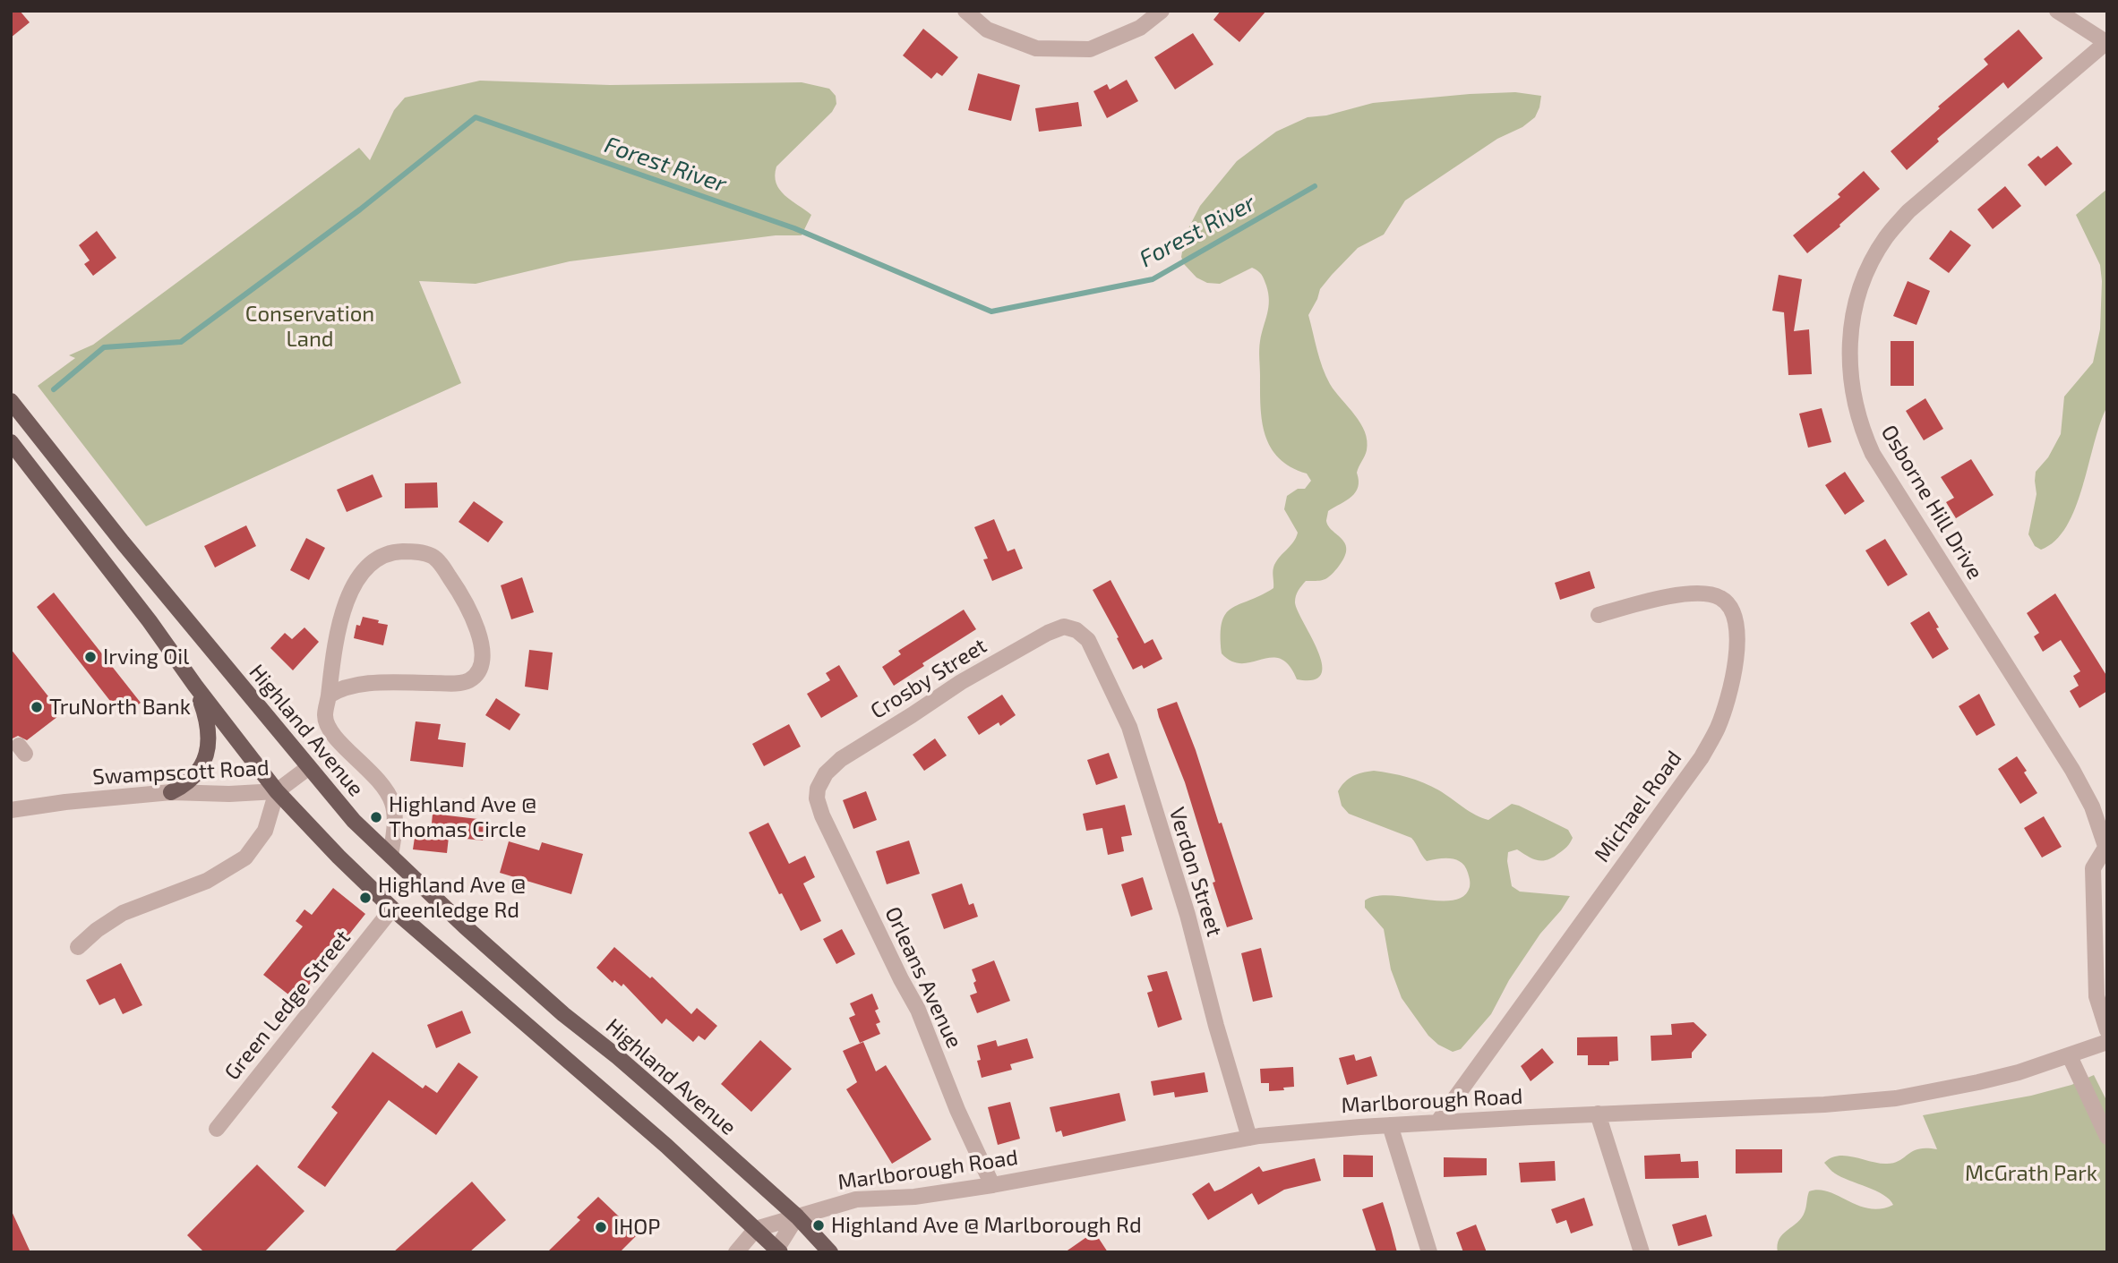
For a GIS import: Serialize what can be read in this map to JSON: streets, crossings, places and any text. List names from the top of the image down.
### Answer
{
  "streets": {
    "main road": ["Highland Avenue"],
    "street": [
      "Osborne Hill Drive",
      "Crosby Street",
      "Swampscott Road",
      "Michael Road",
      "Verdon Street",
      "Orleans Avenue",
      "Green Ledge Street",
      "Marlborough Road"
    ]
  },
  "crossings": [
    ["Crosby Street", "Verdon Street"],
    ["Crosby Street", "Orleans Avenue"],
    ["Highland Avenue", "Swampscott Road"],
    ["Highland Avenue", "Marlborough Road"],
    ["Michael Road", "Marlborough Road"],
    ["Verdon Street", "Marlborough Road"],
    ["Orleans Avenue", "Marlborough Road"]
  ],
  "water": ["Forest River"],
  "parks": ["Conservation Land", "McGrath Park"],
  "places": [
    "Irving Oil",
    "TruNorth Bank",
    "Highland Ave @ Thomas Circle",
    "Highland Ave @ Greenledge Rd",
    "Highland Ave @ Marlborough Rd",
    "IHOP"
  ]
}
